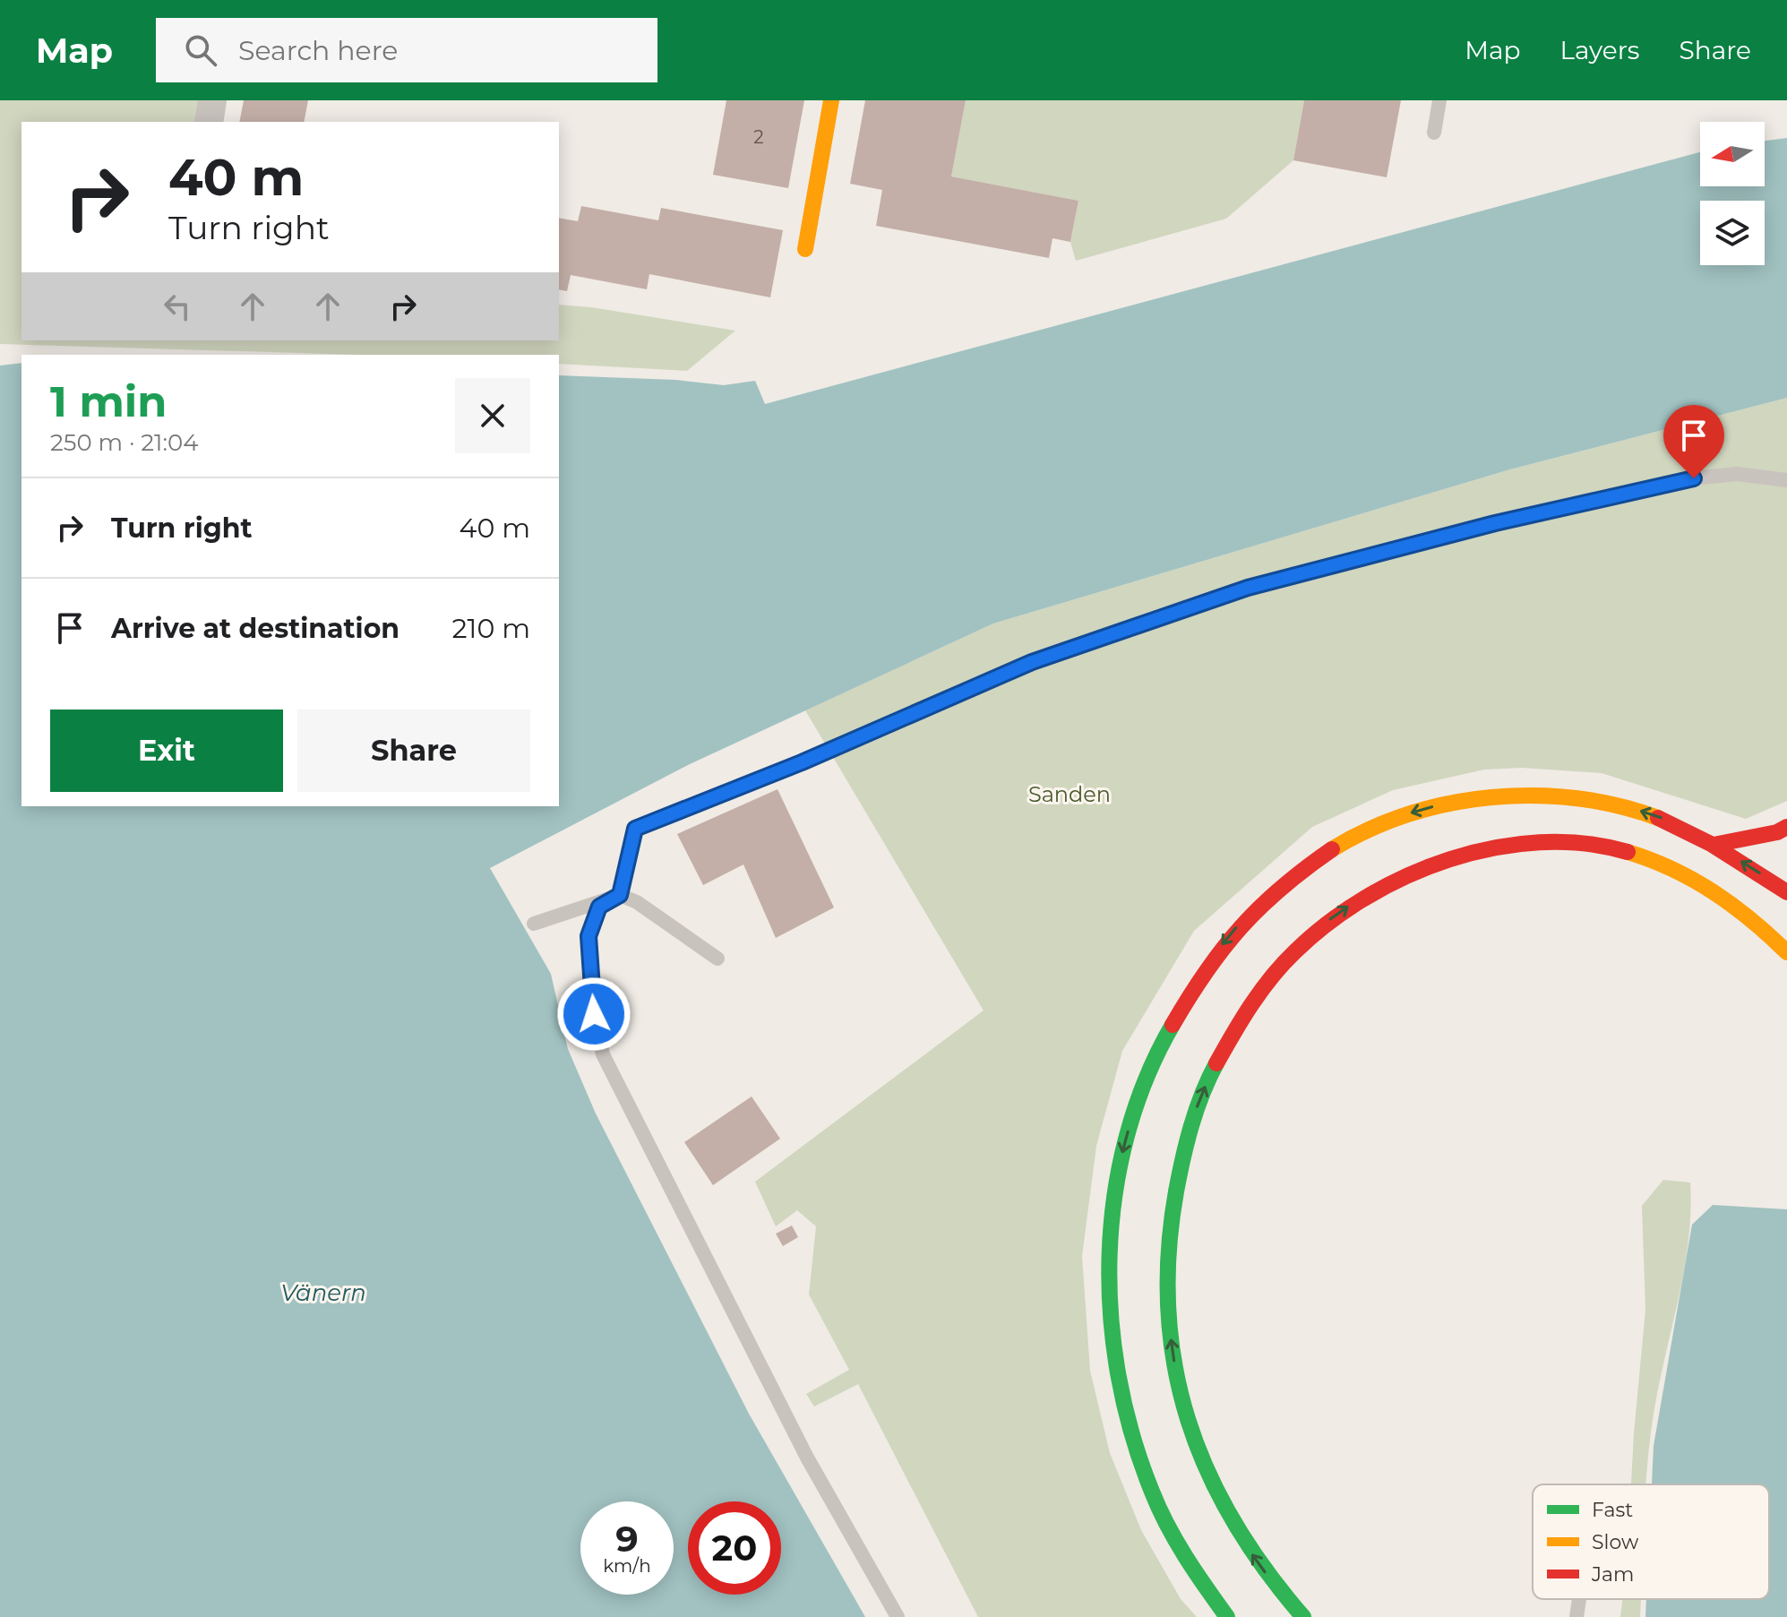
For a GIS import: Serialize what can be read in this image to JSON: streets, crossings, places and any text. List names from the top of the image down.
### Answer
{
  "water": ["Vänern"],
  "parks": ["Sanden"],
  "house_numbers": ["2"],
  "legend": ["Fast", "Slow", "Jam"],
  "north": "left",
  "page": {
    "header": "Map",
    "search": "Search here",
    "nav": ["Map", "Layers", "Share"],
    "turn": ["40 m", "Turn right"],
    "heading": ["1 min", "250 m · 21:04"],
    "list": [
      {
        "name": "Turn right",
        "value": "40 m"
      },
      {
        "name": "Arrive at destination",
        "value": "210 m"
      }
    ],
    "buttons": ["Exit", "Share"],
    "speed": "9 km/h",
    "limit": "20"
  }
}
